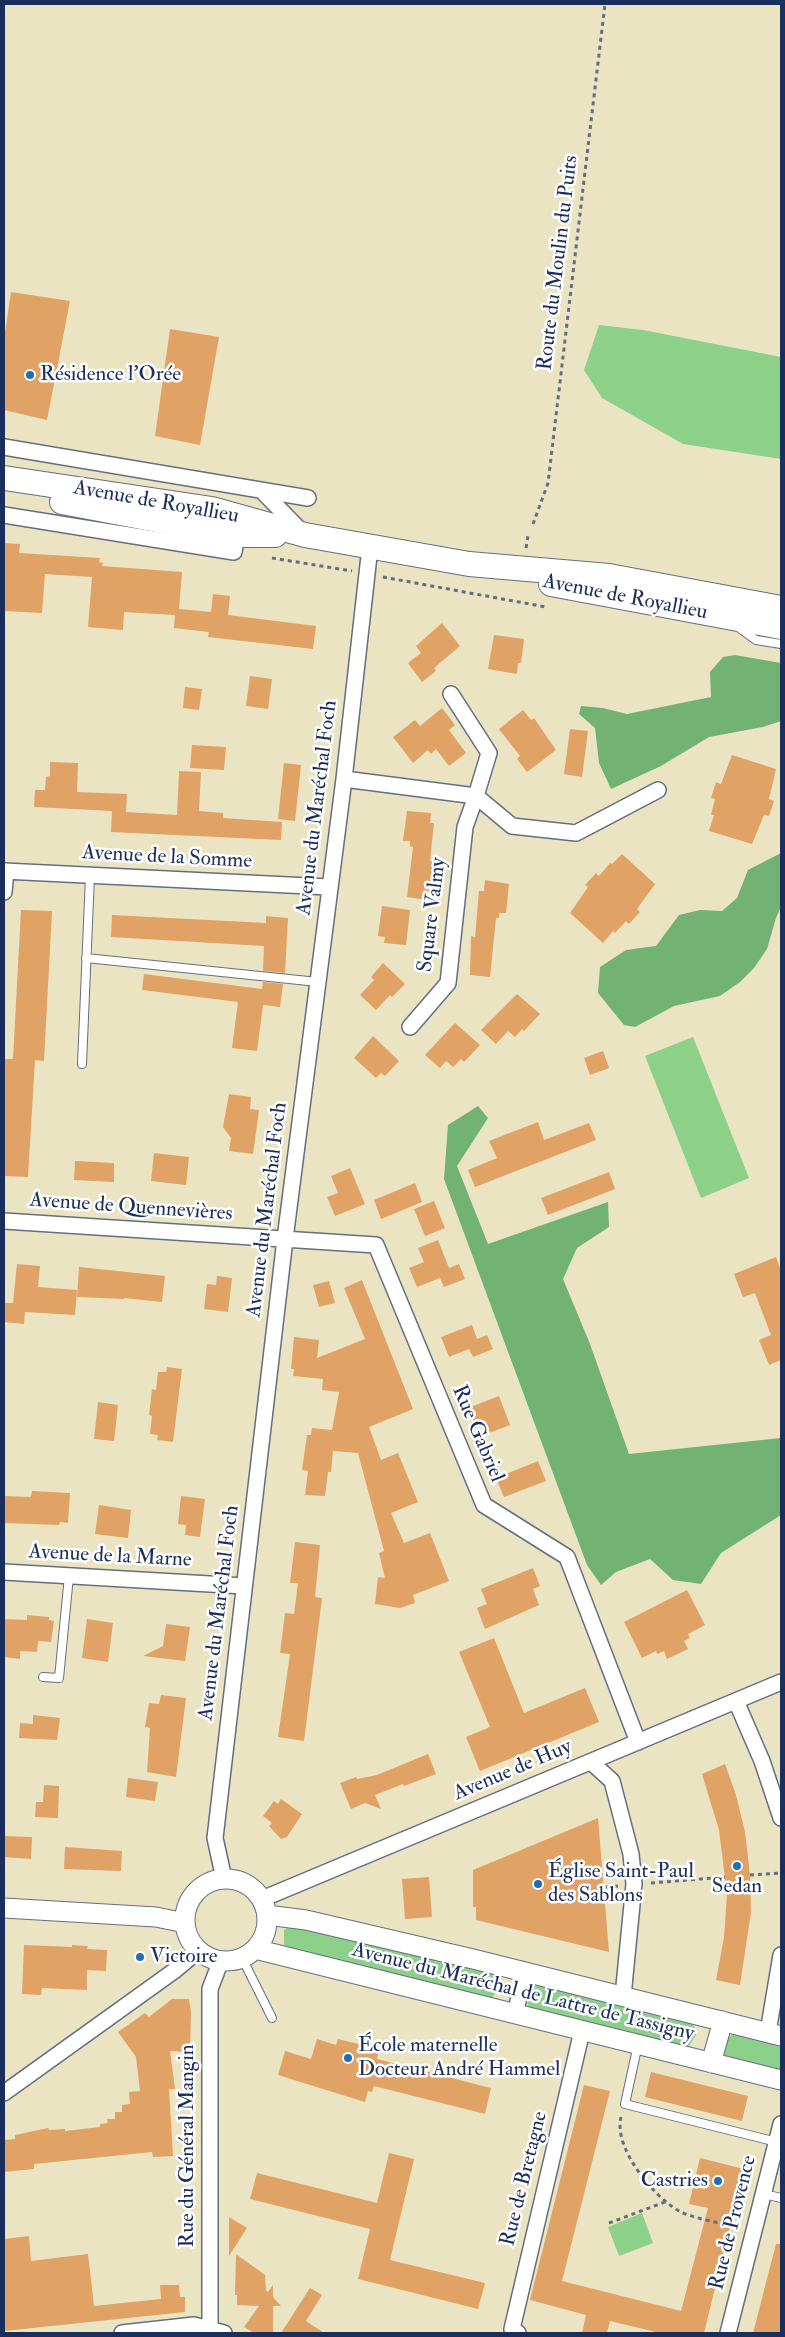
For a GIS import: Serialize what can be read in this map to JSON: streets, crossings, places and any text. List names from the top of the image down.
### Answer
{
  "streets": {
    "main road": ["Avenue de Royallieu"],
    "street": [
      "Avenue du Maréchal Foch",
      "Avenue de la Somme",
      "Square Valmy",
      "Avenue de Quennevières",
      "Rue Gabriel",
      "Avenue de la Marne",
      "Avenue de Huy",
      "Avenue du Maréchal de Lattre de Tassigny",
      "Rue du Général Mangin",
      "Rue de Bretagne",
      "Rue de Provence"
    ],
    "path": ["Route du Moulin du Puits"]
  },
  "crossings": [
    ["Avenue du Maréchal Foch", "Avenue de la Somme"],
    ["Avenue du Maréchal Foch", "Avenue de Quennevières"],
    ["Avenue du Maréchal Foch", "Rue Gabriel"],
    ["Avenue du Maréchal Foch", "Avenue de la Marne"],
    ["Avenue du Maréchal Foch", "Avenue de Huy"],
    ["Avenue du Maréchal Foch", "Avenue du Maréchal de Lattre de Tassigny"],
    ["Avenue du Maréchal Foch", "Rue du Général Mangin"],
    ["Avenue de Quennevières", "Rue Gabriel"],
    ["Rue Gabriel", "Avenue de Huy"],
    ["Avenue de Huy", "Avenue du Maréchal de Lattre de Tassigny"],
    ["Avenue de Huy", "Rue du Général Mangin"],
    ["Avenue du Maréchal de Lattre de Tassigny", "Rue du Général Mangin"],
    ["Avenue du Maréchal de Lattre de Tassigny", "Rue de Bretagne"]
  ],
  "places": [
    "Résidence l'Orée",
    "Sedan",
    "Église Saint-Paul des Sablons",
    "Victoire",
    "École maternelle Docteur André Hammel",
    "Castries"
  ]
}
